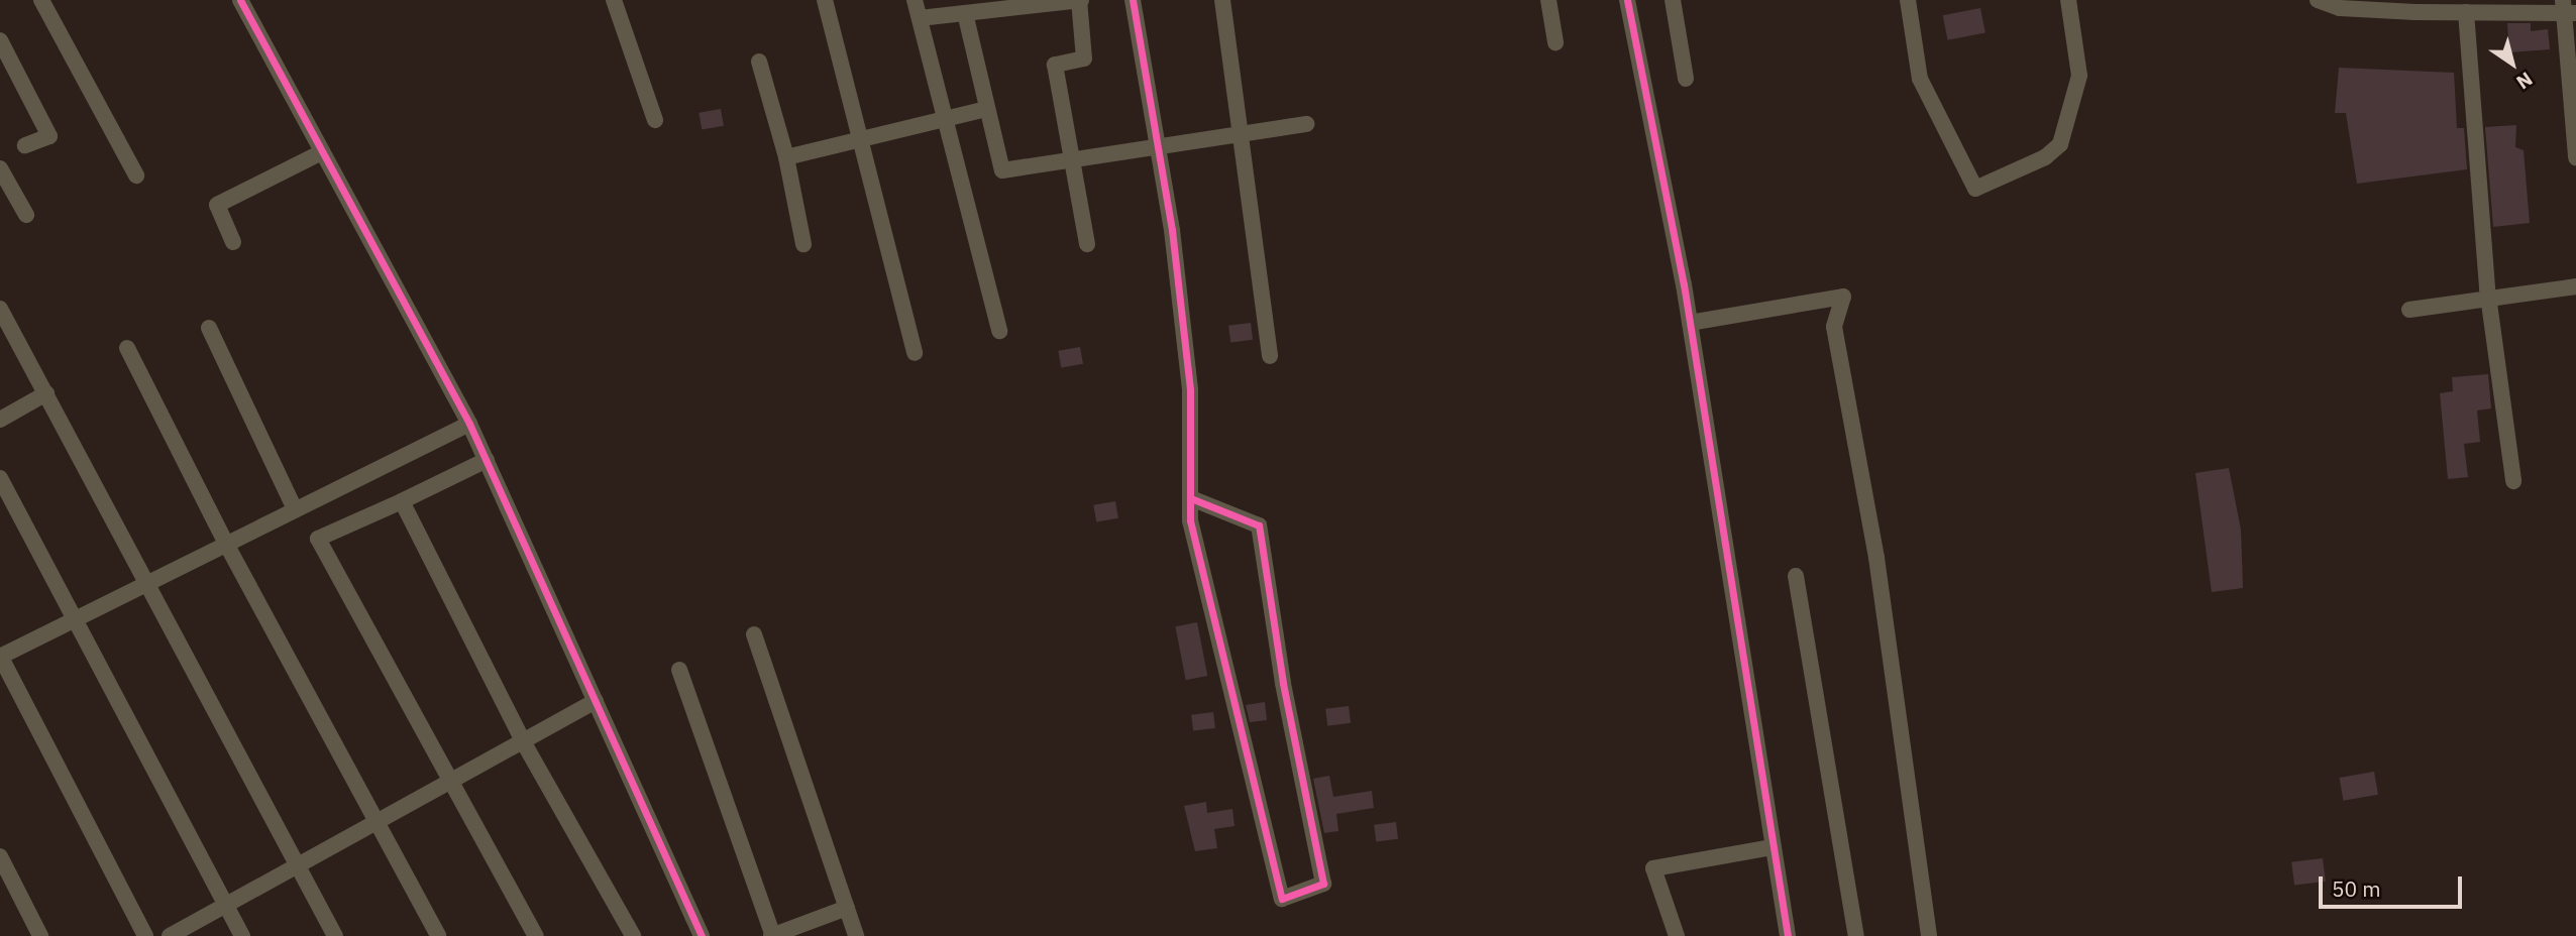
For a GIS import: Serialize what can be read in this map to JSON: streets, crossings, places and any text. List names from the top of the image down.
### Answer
{
  "scale_bar": "50 m",
  "north": "bottom right"
}
